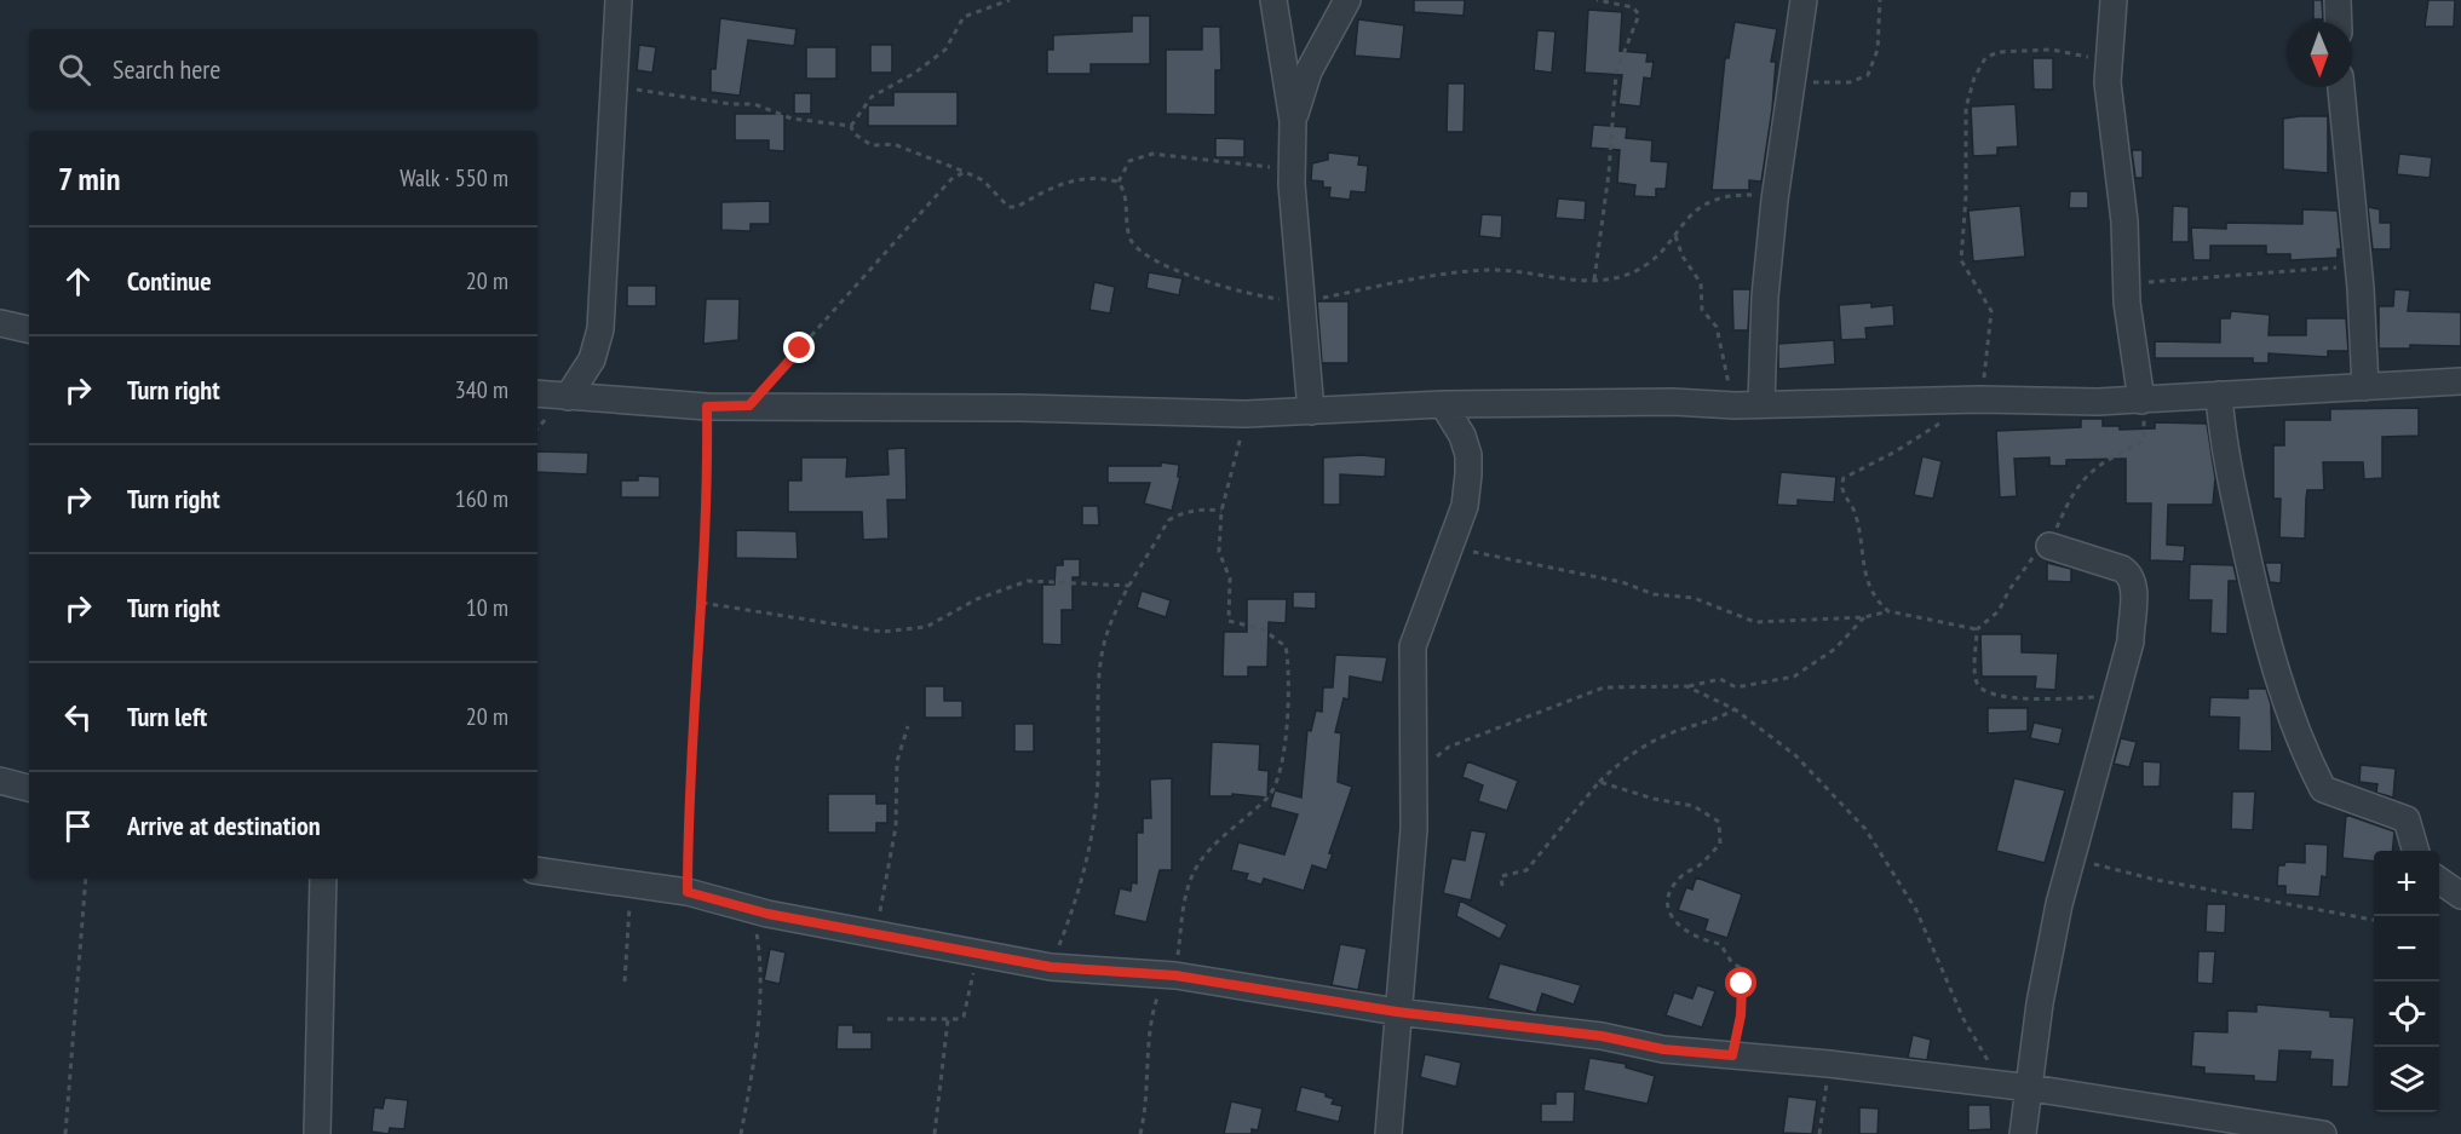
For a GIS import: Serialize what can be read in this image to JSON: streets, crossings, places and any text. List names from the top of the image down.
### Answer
{
  "north": "bottom",
  "page": {
    "search": "Search here",
    "heading": ["7 min", "Walk · 550 m"],
    "list": [
      ["Continue", "20 m"],
      ["Turn right", "340 m"],
      ["Turn right", "160 m"],
      ["Turn right", "10 m"],
      ["Turn left", "20 m"],
      "Arrive at destination"
    ],
    "map_buttons": ["+", "−"]
  }
}
